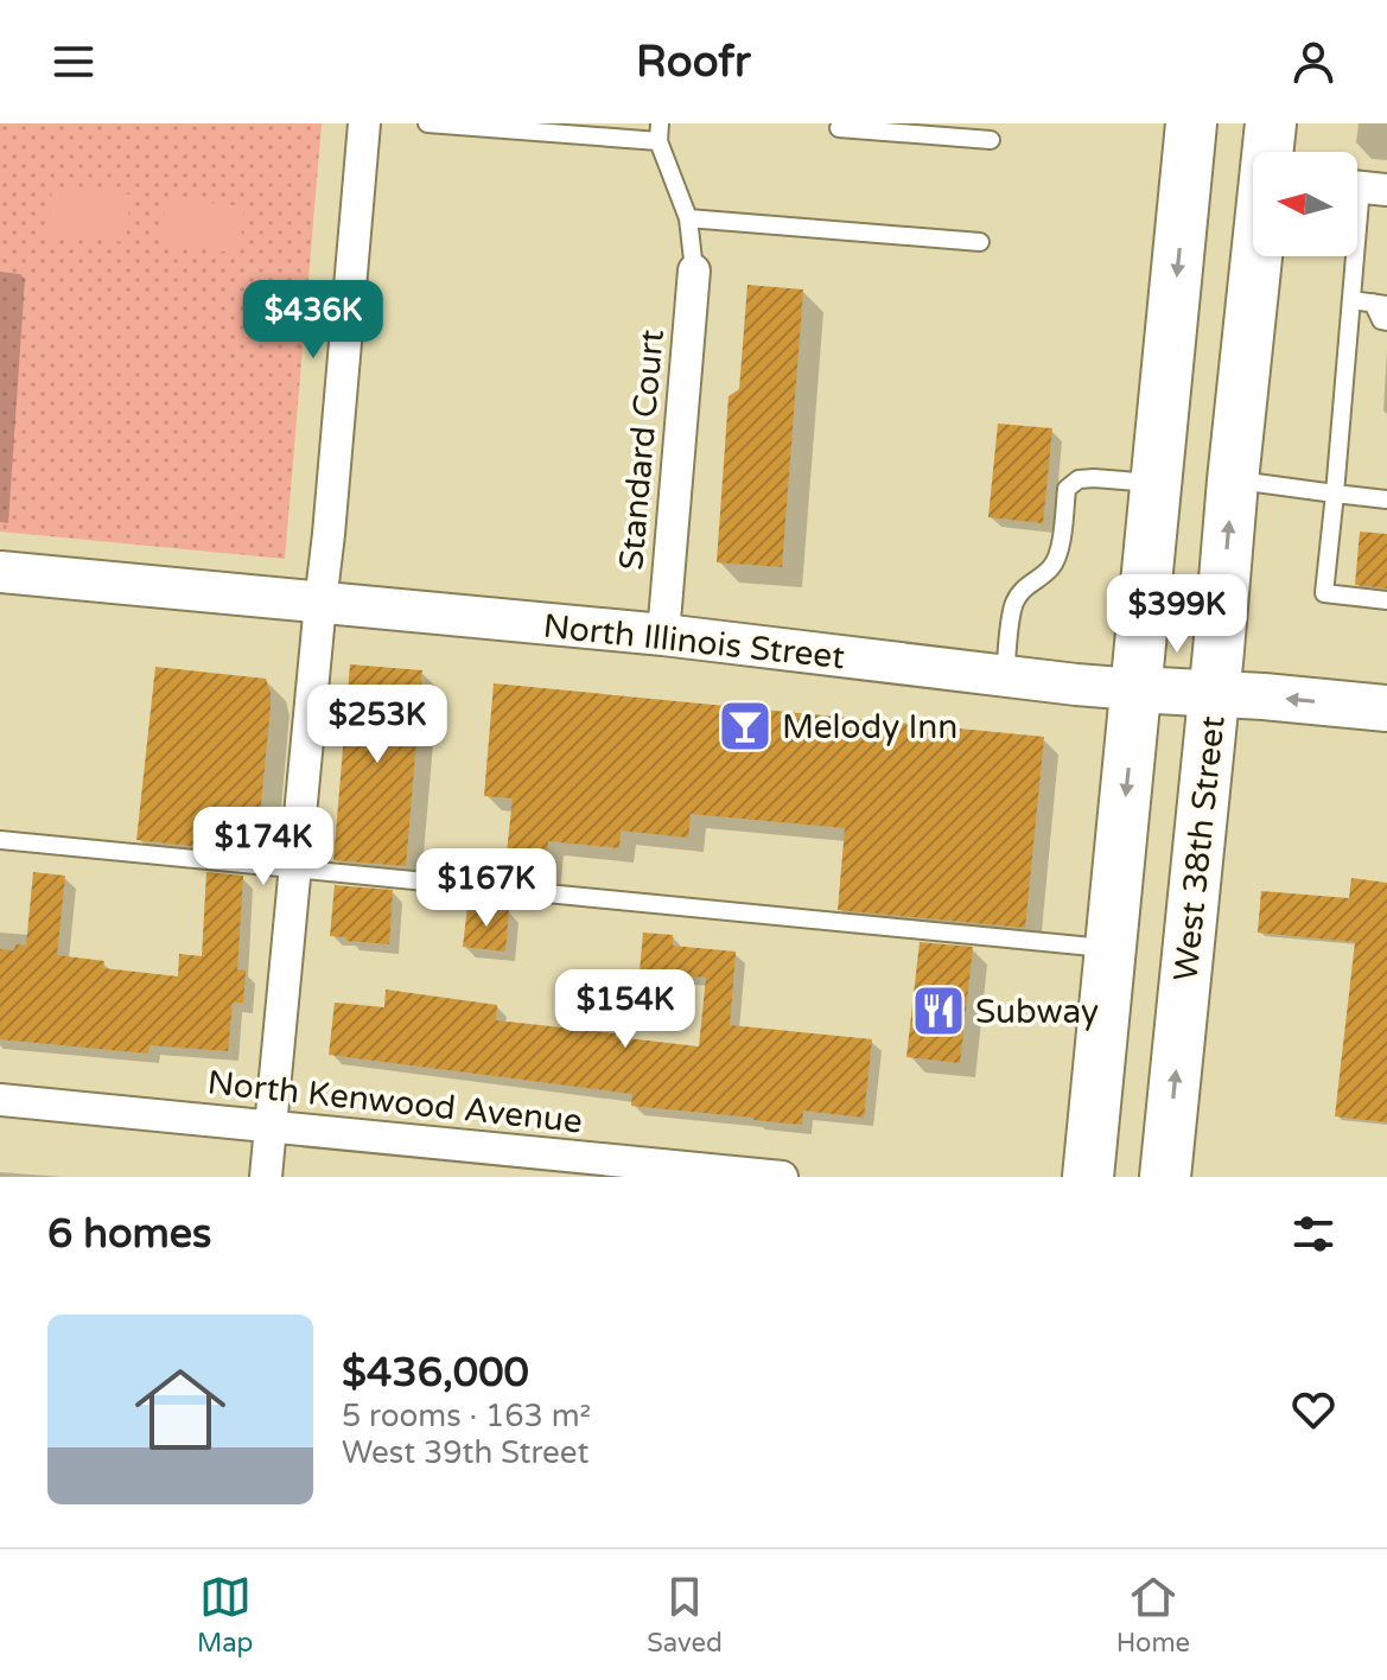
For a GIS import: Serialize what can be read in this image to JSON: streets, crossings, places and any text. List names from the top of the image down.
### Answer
{
  "streets": {
    "main road": ["North Illinois Street", "West 38th Street"],
    "street": ["Standard Court", "North Kenwood Avenue"]
  },
  "crossings": [
    ["Standard Court", "North Illinois Street"],
    ["North Illinois Street", "West 38th Street"]
  ],
  "places": {
    "bar": ["Melody Inn"],
    "restaurant": ["Subway"]
  },
  "north": "left",
  "page": {
    "header": "Roofr",
    "price": [
      "$436K",
      "$399K",
      "$253K",
      "$174K",
      "$167K",
      "$154K"
    ],
    "heading": "6 homes",
    "list": [
      {
        "name": "$436,000",
        "note": "5 rooms · 163 m² · West 39th Street"
      }
    ],
    "tabs": ["Map", "Saved", "Home"]
  }
}
